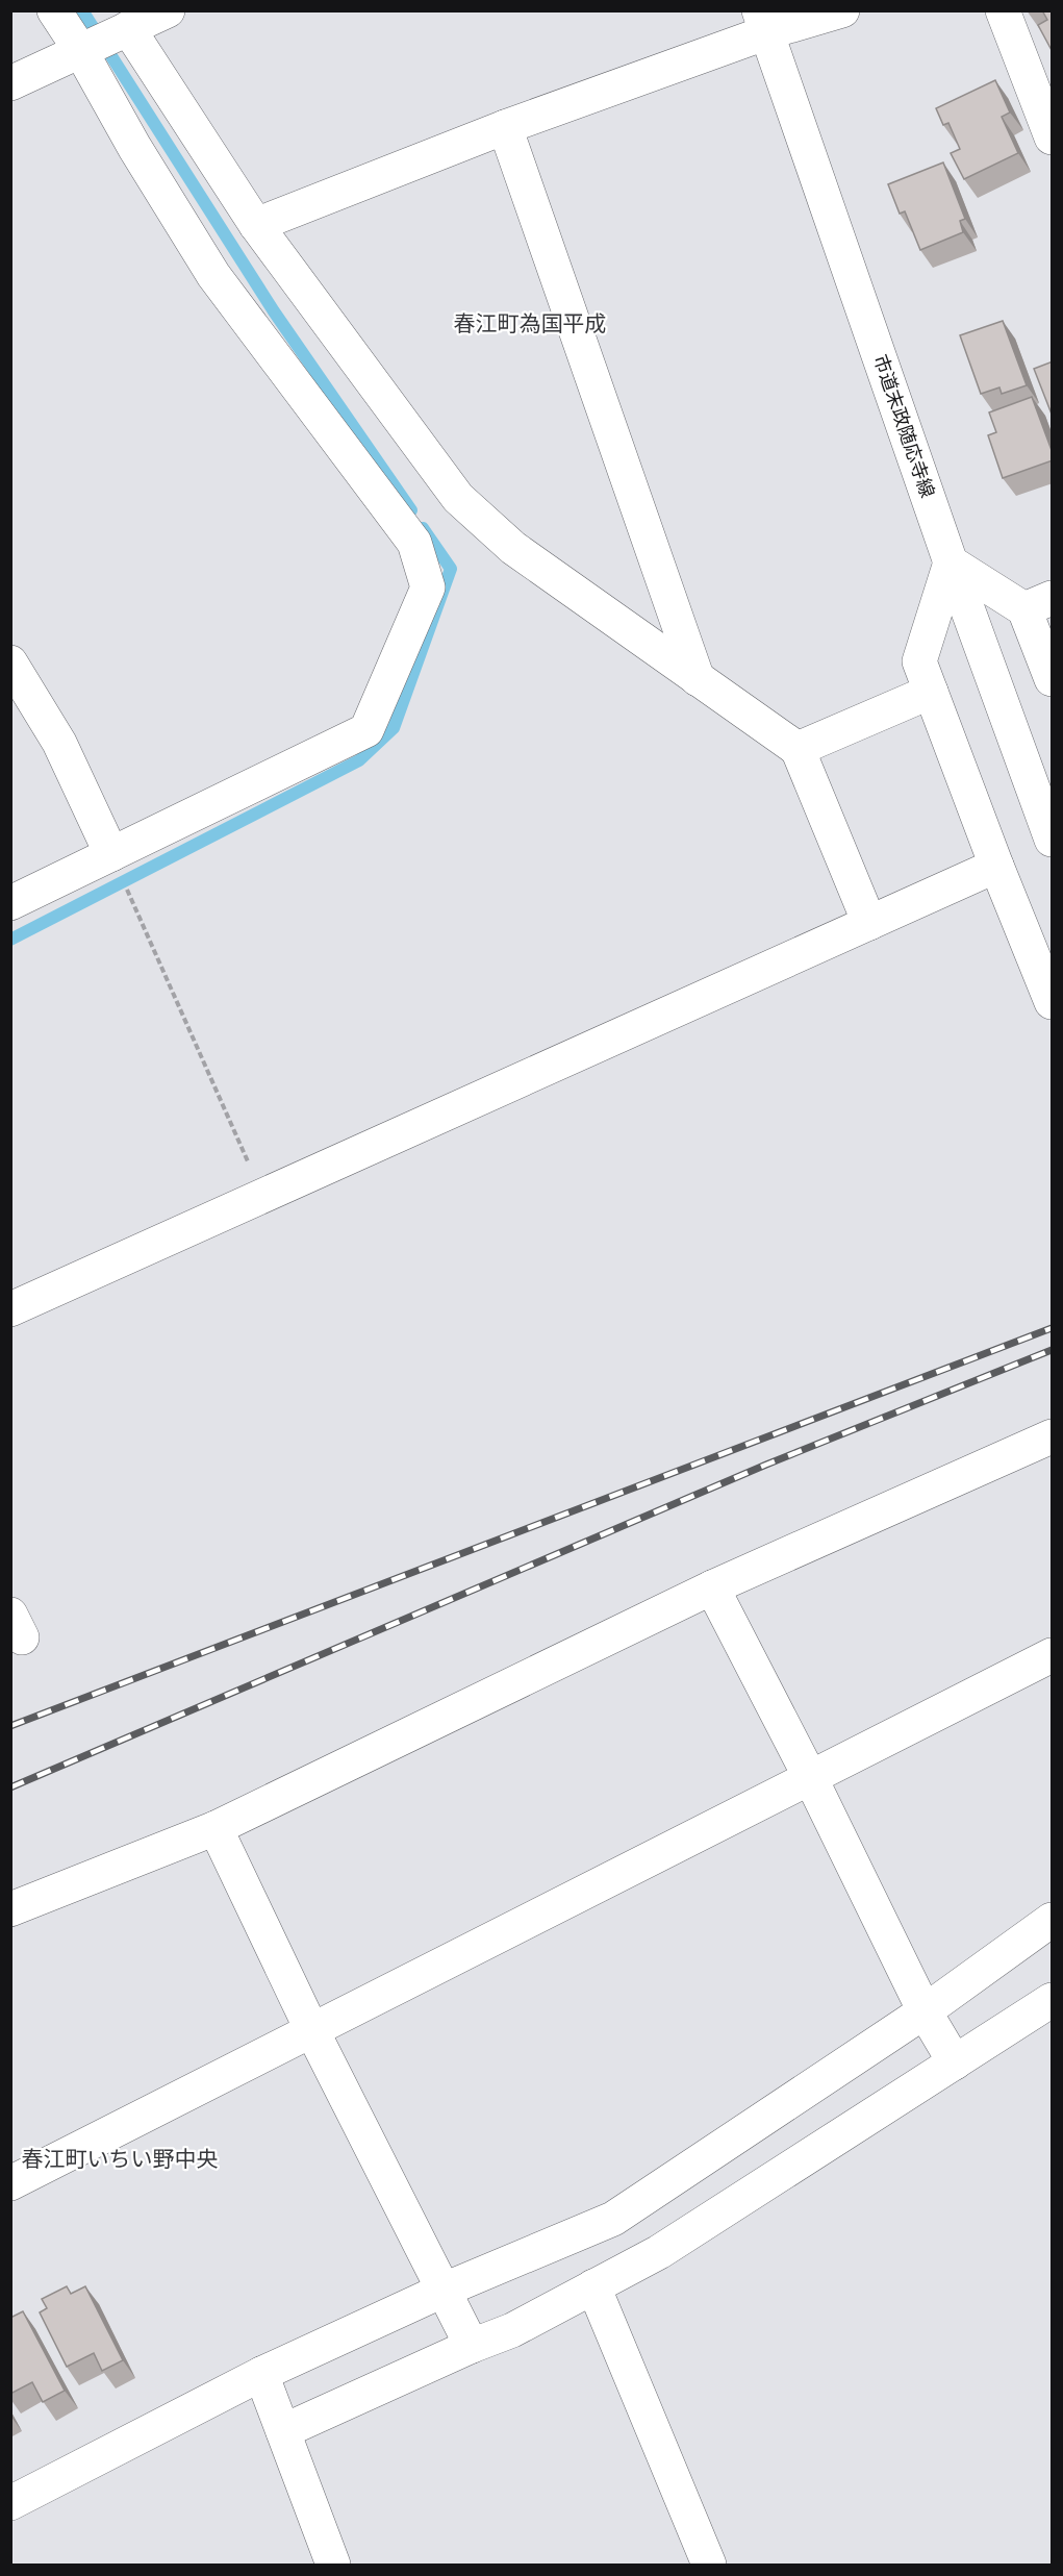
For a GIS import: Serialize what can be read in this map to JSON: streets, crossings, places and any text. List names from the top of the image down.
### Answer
{
  "streets": {
    "street": ["市道末政随応寺線"]
  },
  "districts": ["春江町為国平成", "春江町いちい野中央"]
}
